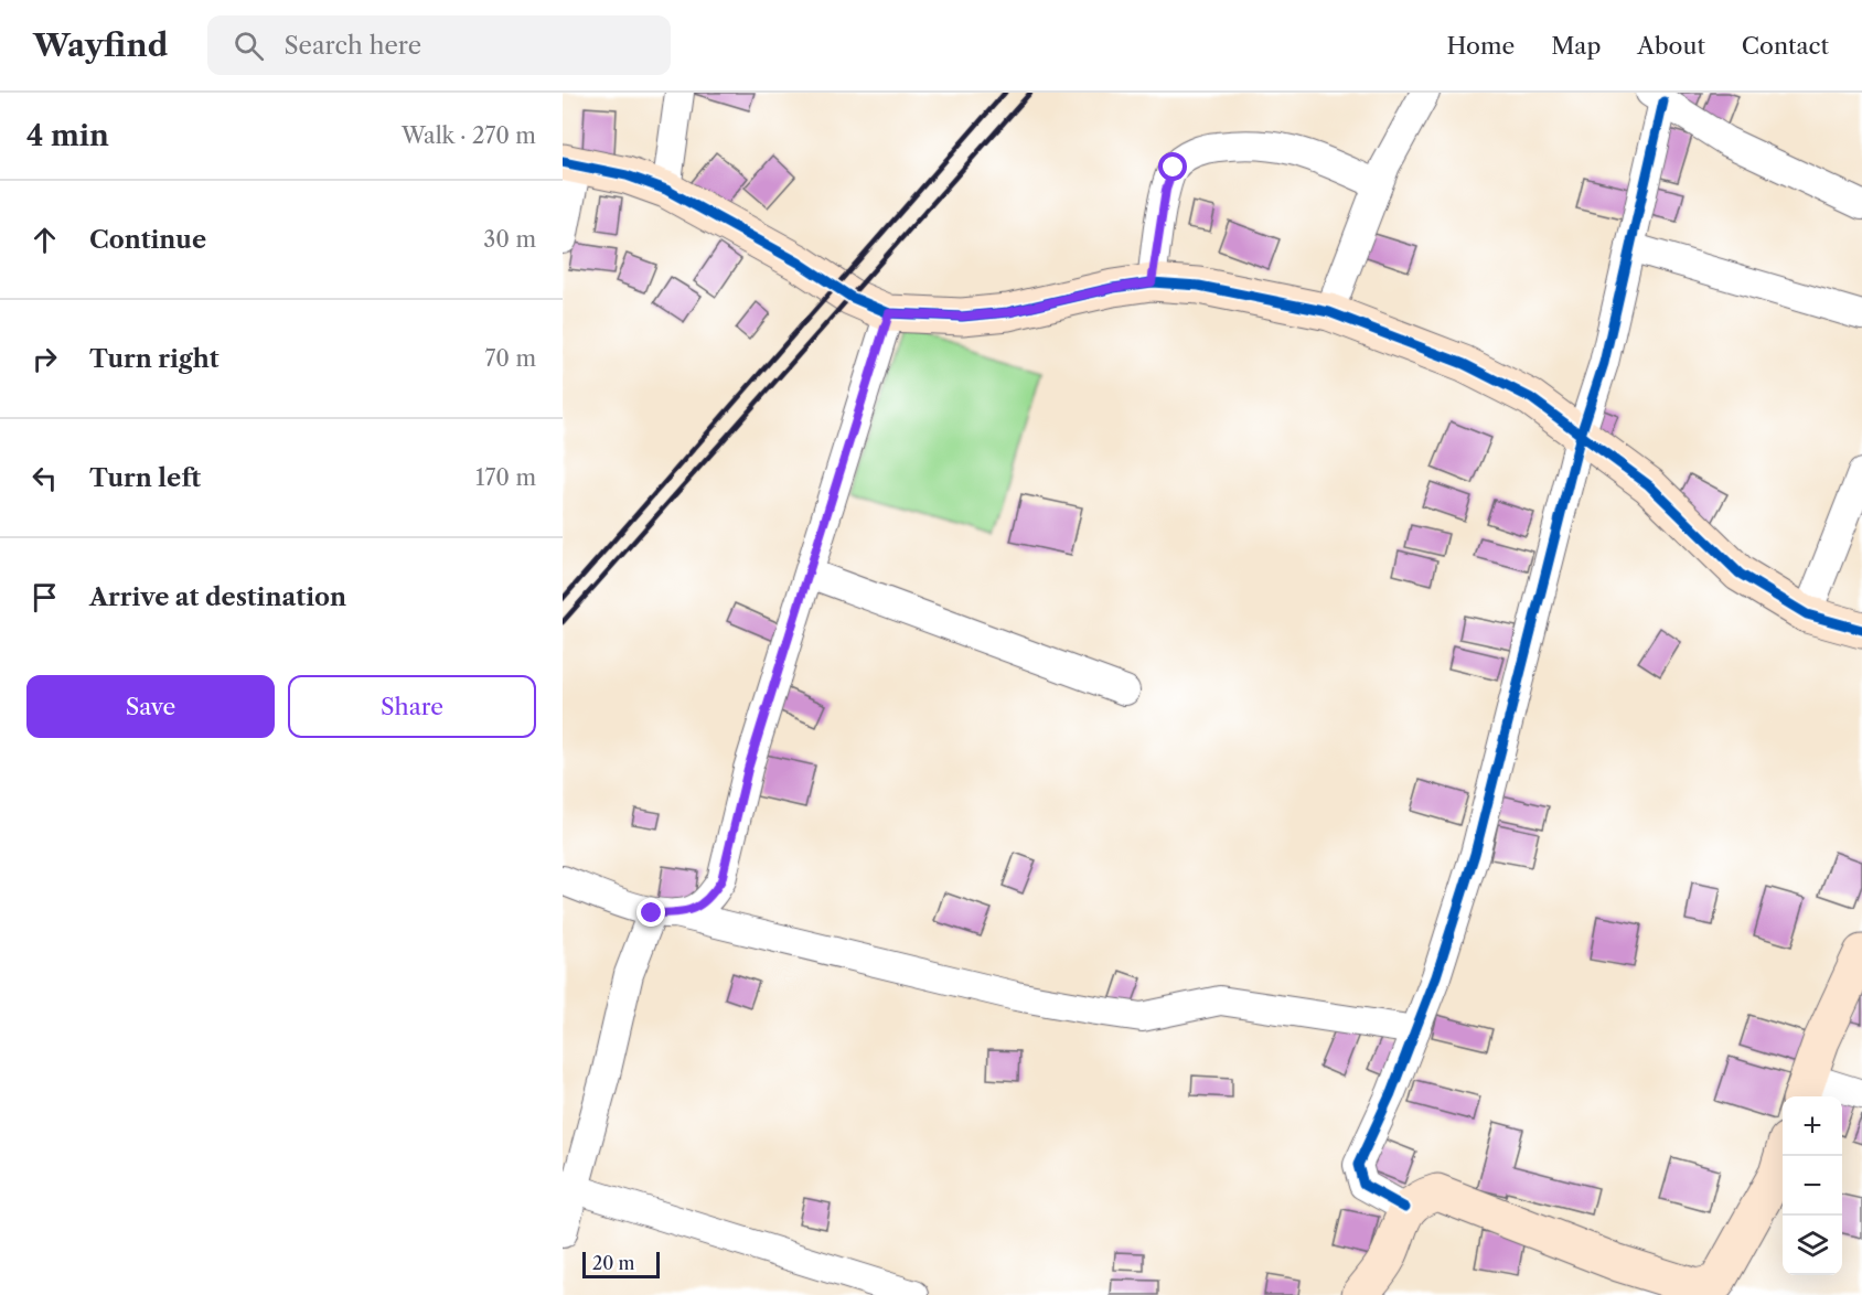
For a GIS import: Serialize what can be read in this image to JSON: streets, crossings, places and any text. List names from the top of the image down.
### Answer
{
  "scale_bar": "20 m",
  "page": {
    "header": "Wayfind",
    "search": "Search here",
    "nav": [
      "Home",
      "Map",
      "About",
      "Contact"
    ],
    "heading": ["4 min", "Walk · 270 m"],
    "list": [
      ["Continue", "30 m"],
      ["Turn right", "70 m"],
      ["Turn left", "170 m"],
      "Arrive at destination"
    ],
    "buttons": ["Save", "Share"],
    "map_buttons": ["+", "−"],
    "scale": "20 m"
  }
}
